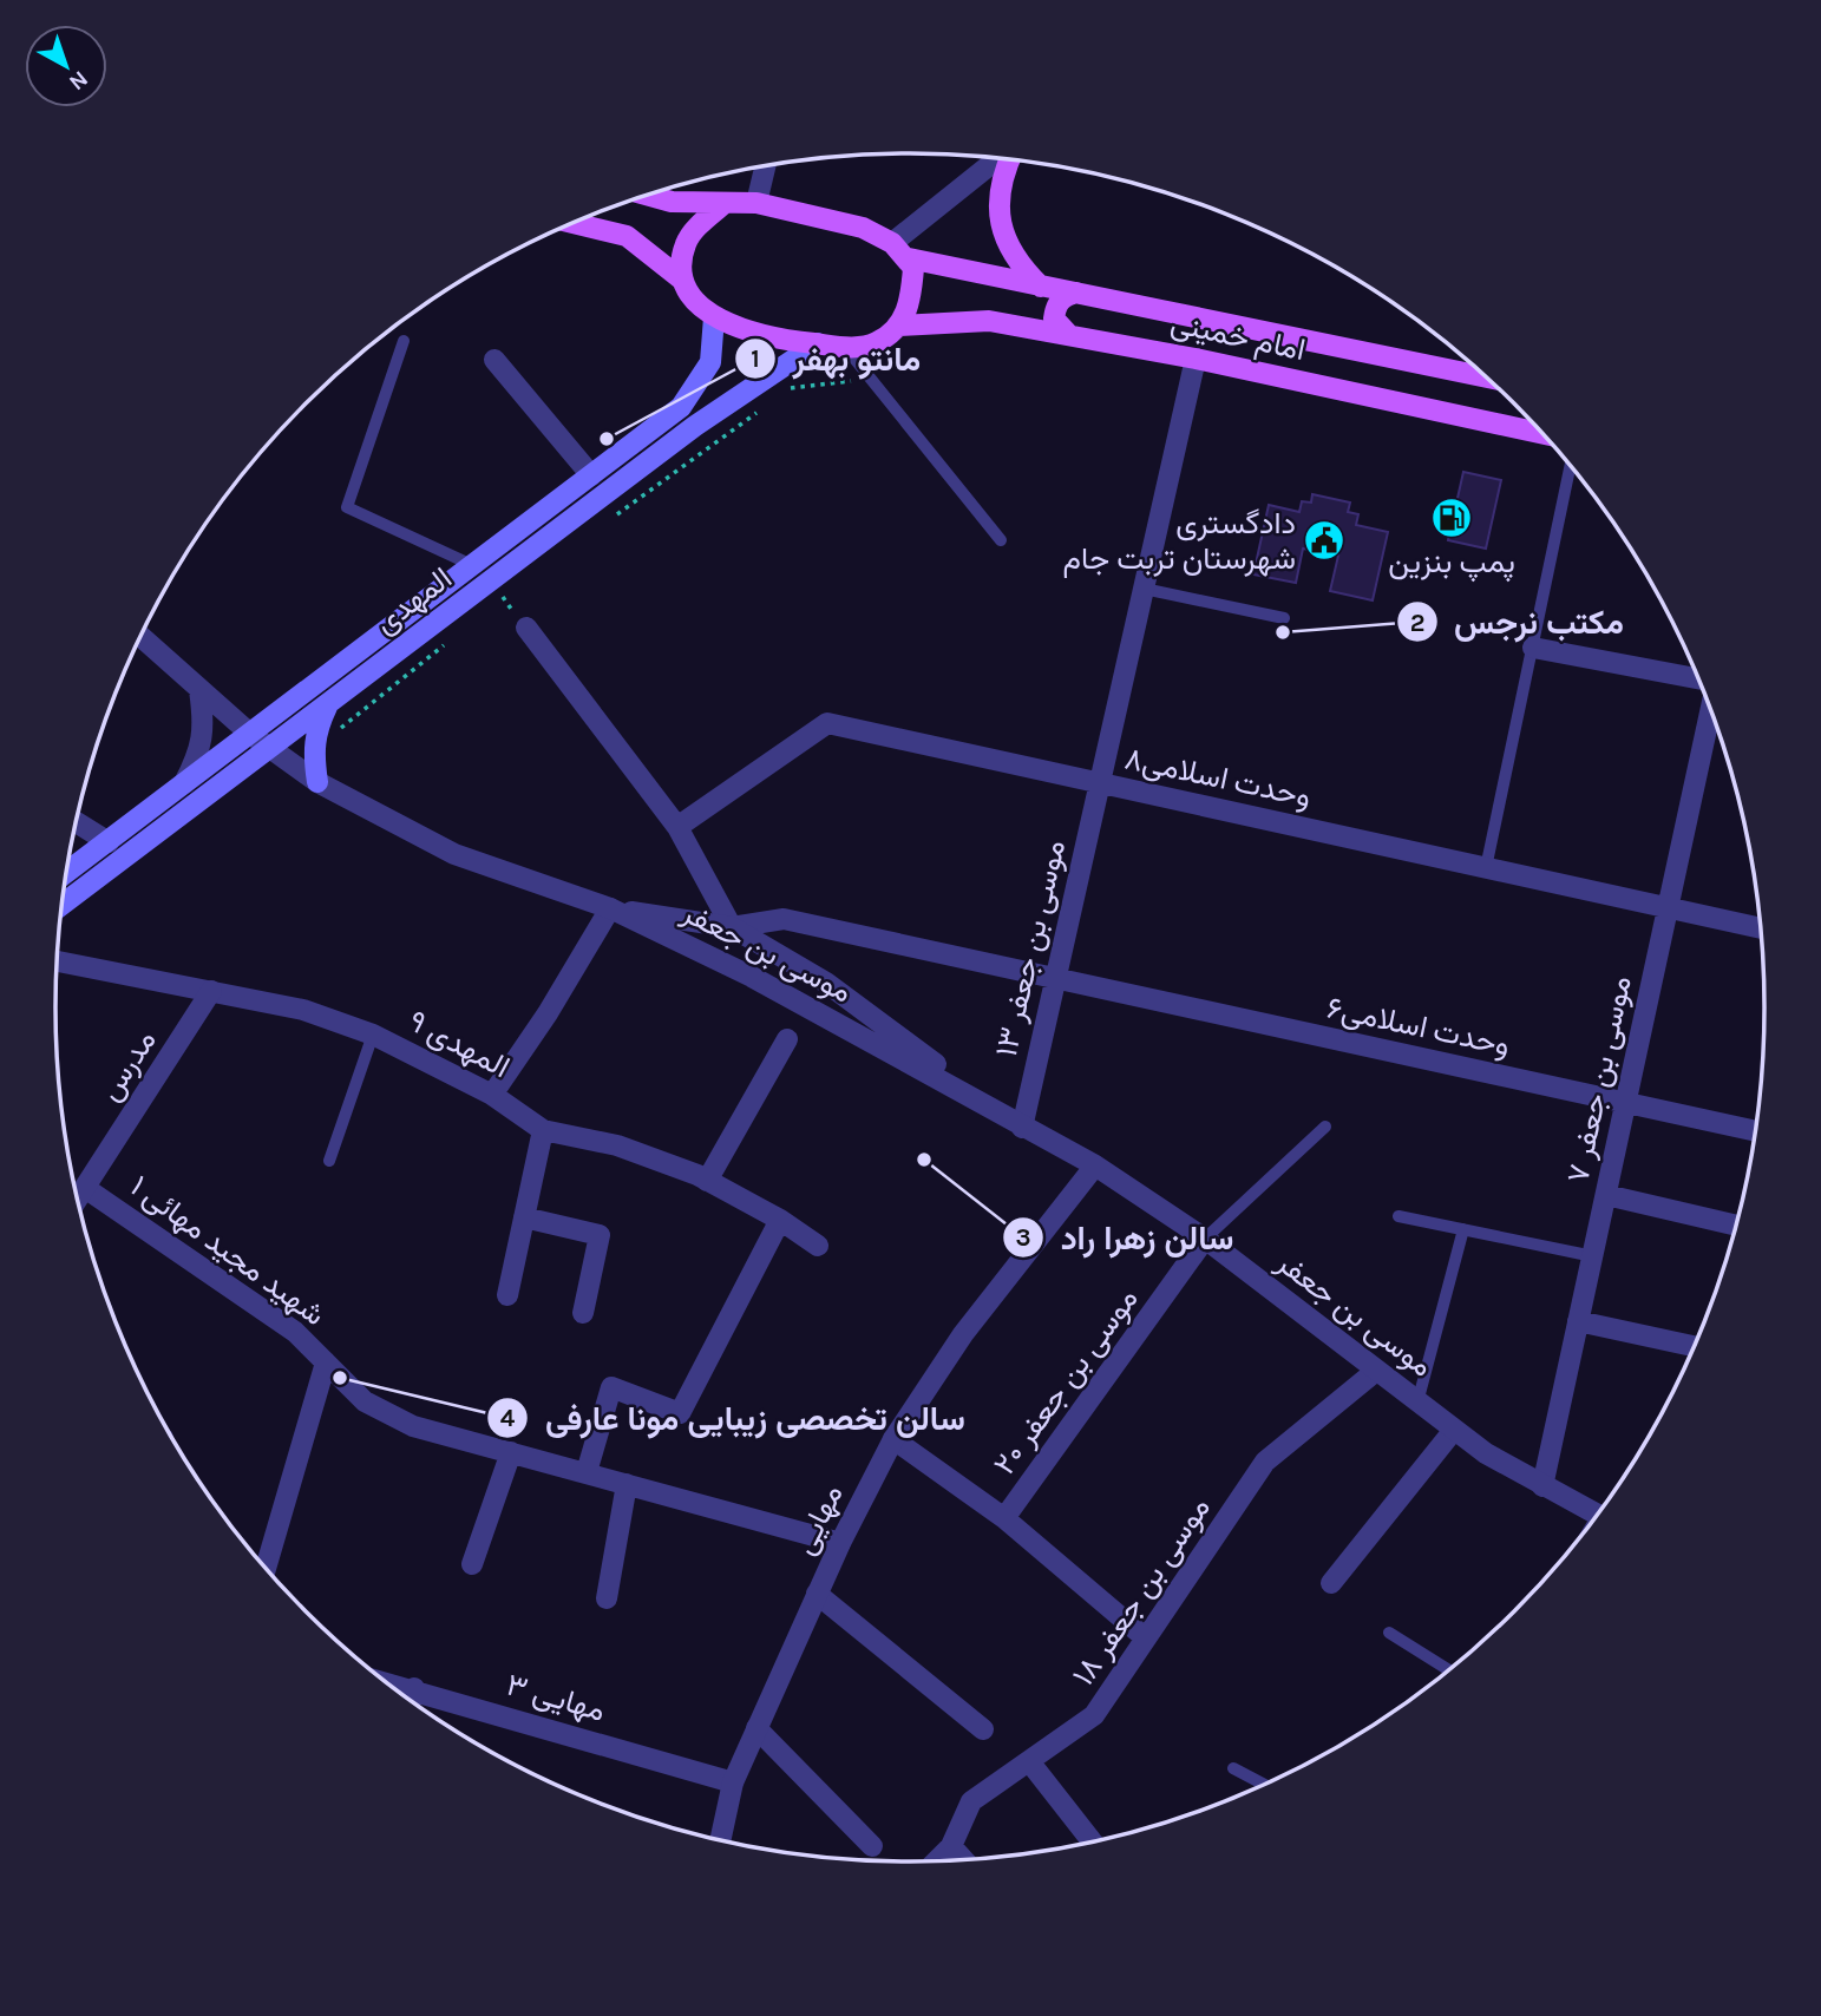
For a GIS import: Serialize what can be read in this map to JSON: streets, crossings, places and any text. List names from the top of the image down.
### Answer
{
  "streets": {
    "main road": ["امام خمینی", "المهدی"],
    "street": [
      "وحدت اسلامی۸",
      "موسی بن جعفر ۱۳",
      "موسی بن جعفر",
      "وحدت اسلامی۶",
      "المهدی ۹",
      "مدرس",
      "موسی بن جعفر ۷",
      "شهید مجید مهائی ۱",
      "موسی بن جعفر ۲۰",
      "مهایی",
      "موسی بن جعفر ۱۸",
      "مهایی ۳"
    ]
  },
  "crossings": [
    ["امام خمینی", "موسی بن جعفر ۱۳"],
    ["المهدی", "موسی بن جعفر"],
    ["وحدت اسلامی۸", "موسی بن جعفر ۱۳"],
    ["وحدت اسلامی۸", "موسی بن جعفر ۷"],
    ["موسی بن جعفر ۱۳", "موسی بن جعفر"],
    ["موسی بن جعفر ۱۳", "وحدت اسلامی۶"],
    ["موسی بن جعفر", "وحدت اسلامی۶"],
    ["موسی بن جعفر", "موسی بن جعفر ۷"],
    ["موسی بن جعفر", "موسی بن جعفر ۲۰"],
    ["موسی بن جعفر", "مهایی"],
    ["موسی بن جعفر", "موسی بن جعفر ۱۸"],
    ["وحدت اسلامی۶", "موسی بن جعفر ۷"],
    ["المهدی ۹", "مدرس"],
    ["مدرس", "شهید مجید مهائی ۱"],
    ["شهید مجید مهائی ۱", "مهایی"],
    ["مهایی", "مهایی ۳"]
  ],
  "places": {
    "other": [
      "مانتو بهفر",
      "مكتب نرجس",
      "سالن زهرا راد",
      "سالن تخصصی زیبایی مونا عارفی"
    ],
    "fuel station": ["پمپ بنزین"],
    "public building": ["دادگستری شهرستان تربت جام"]
  },
  "north": "bottom right"
}
